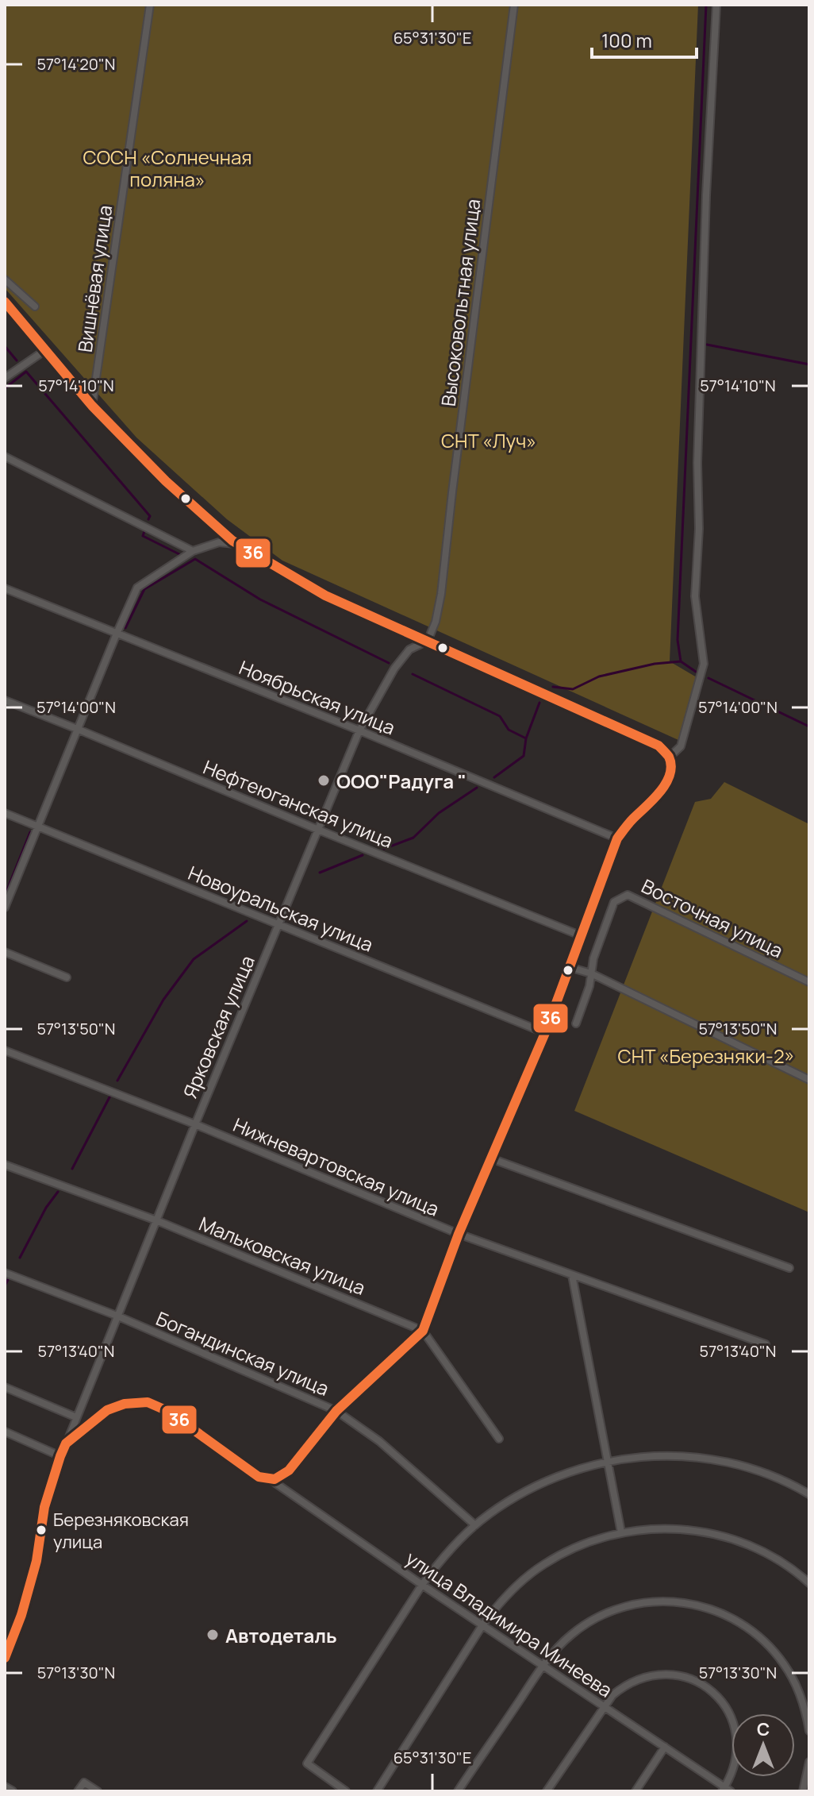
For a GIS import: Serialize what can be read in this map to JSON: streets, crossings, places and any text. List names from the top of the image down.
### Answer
{
  "streets": {
    "street": [
      "Вишнёвая улица",
      "Высоковольтная улица",
      "Ноябрьская улица",
      "Нефтеюганская улица",
      "Новоуральская улица",
      "Восточная улица",
      "Ярковская улица",
      "Нижневартовская улица",
      "Мальковская улица",
      "Богандинская улица",
      "улица Владимира Минеева"
    ]
  },
  "crossings": [
    ["Высоковольтная улица", "Ярковская улица"],
    ["Ноябрьская улица", "Ярковская улица"],
    ["Нефтеюганская улица", "Ярковская улица"],
    ["Новоуральская улица", "Ярковская улица"],
    ["Ярковская улица", "Нижневартовская улица"],
    ["Ярковская улица", "Мальковская улица"],
    ["Ярковская улица", "Богандинская улица"]
  ],
  "parks": ["СОСН «Солнечная поляна»", "СНТ «Луч»", "СНТ «Березняки-2»"],
  "places": ["ООО\"Радуга \"", "Березняковская улица", "Автодеталь"],
  "lines": ["transit line 36"],
  "scale_bar": "100 m",
  "north": "top",
  "coordinates": [
    "65°31'30\"E",
    "57°14'20\"N",
    "57°14'10\"N",
    "57°14'00\"N",
    "57°13'50\"N",
    "57°13'40\"N",
    "57°13'30\"N"
  ]
}
